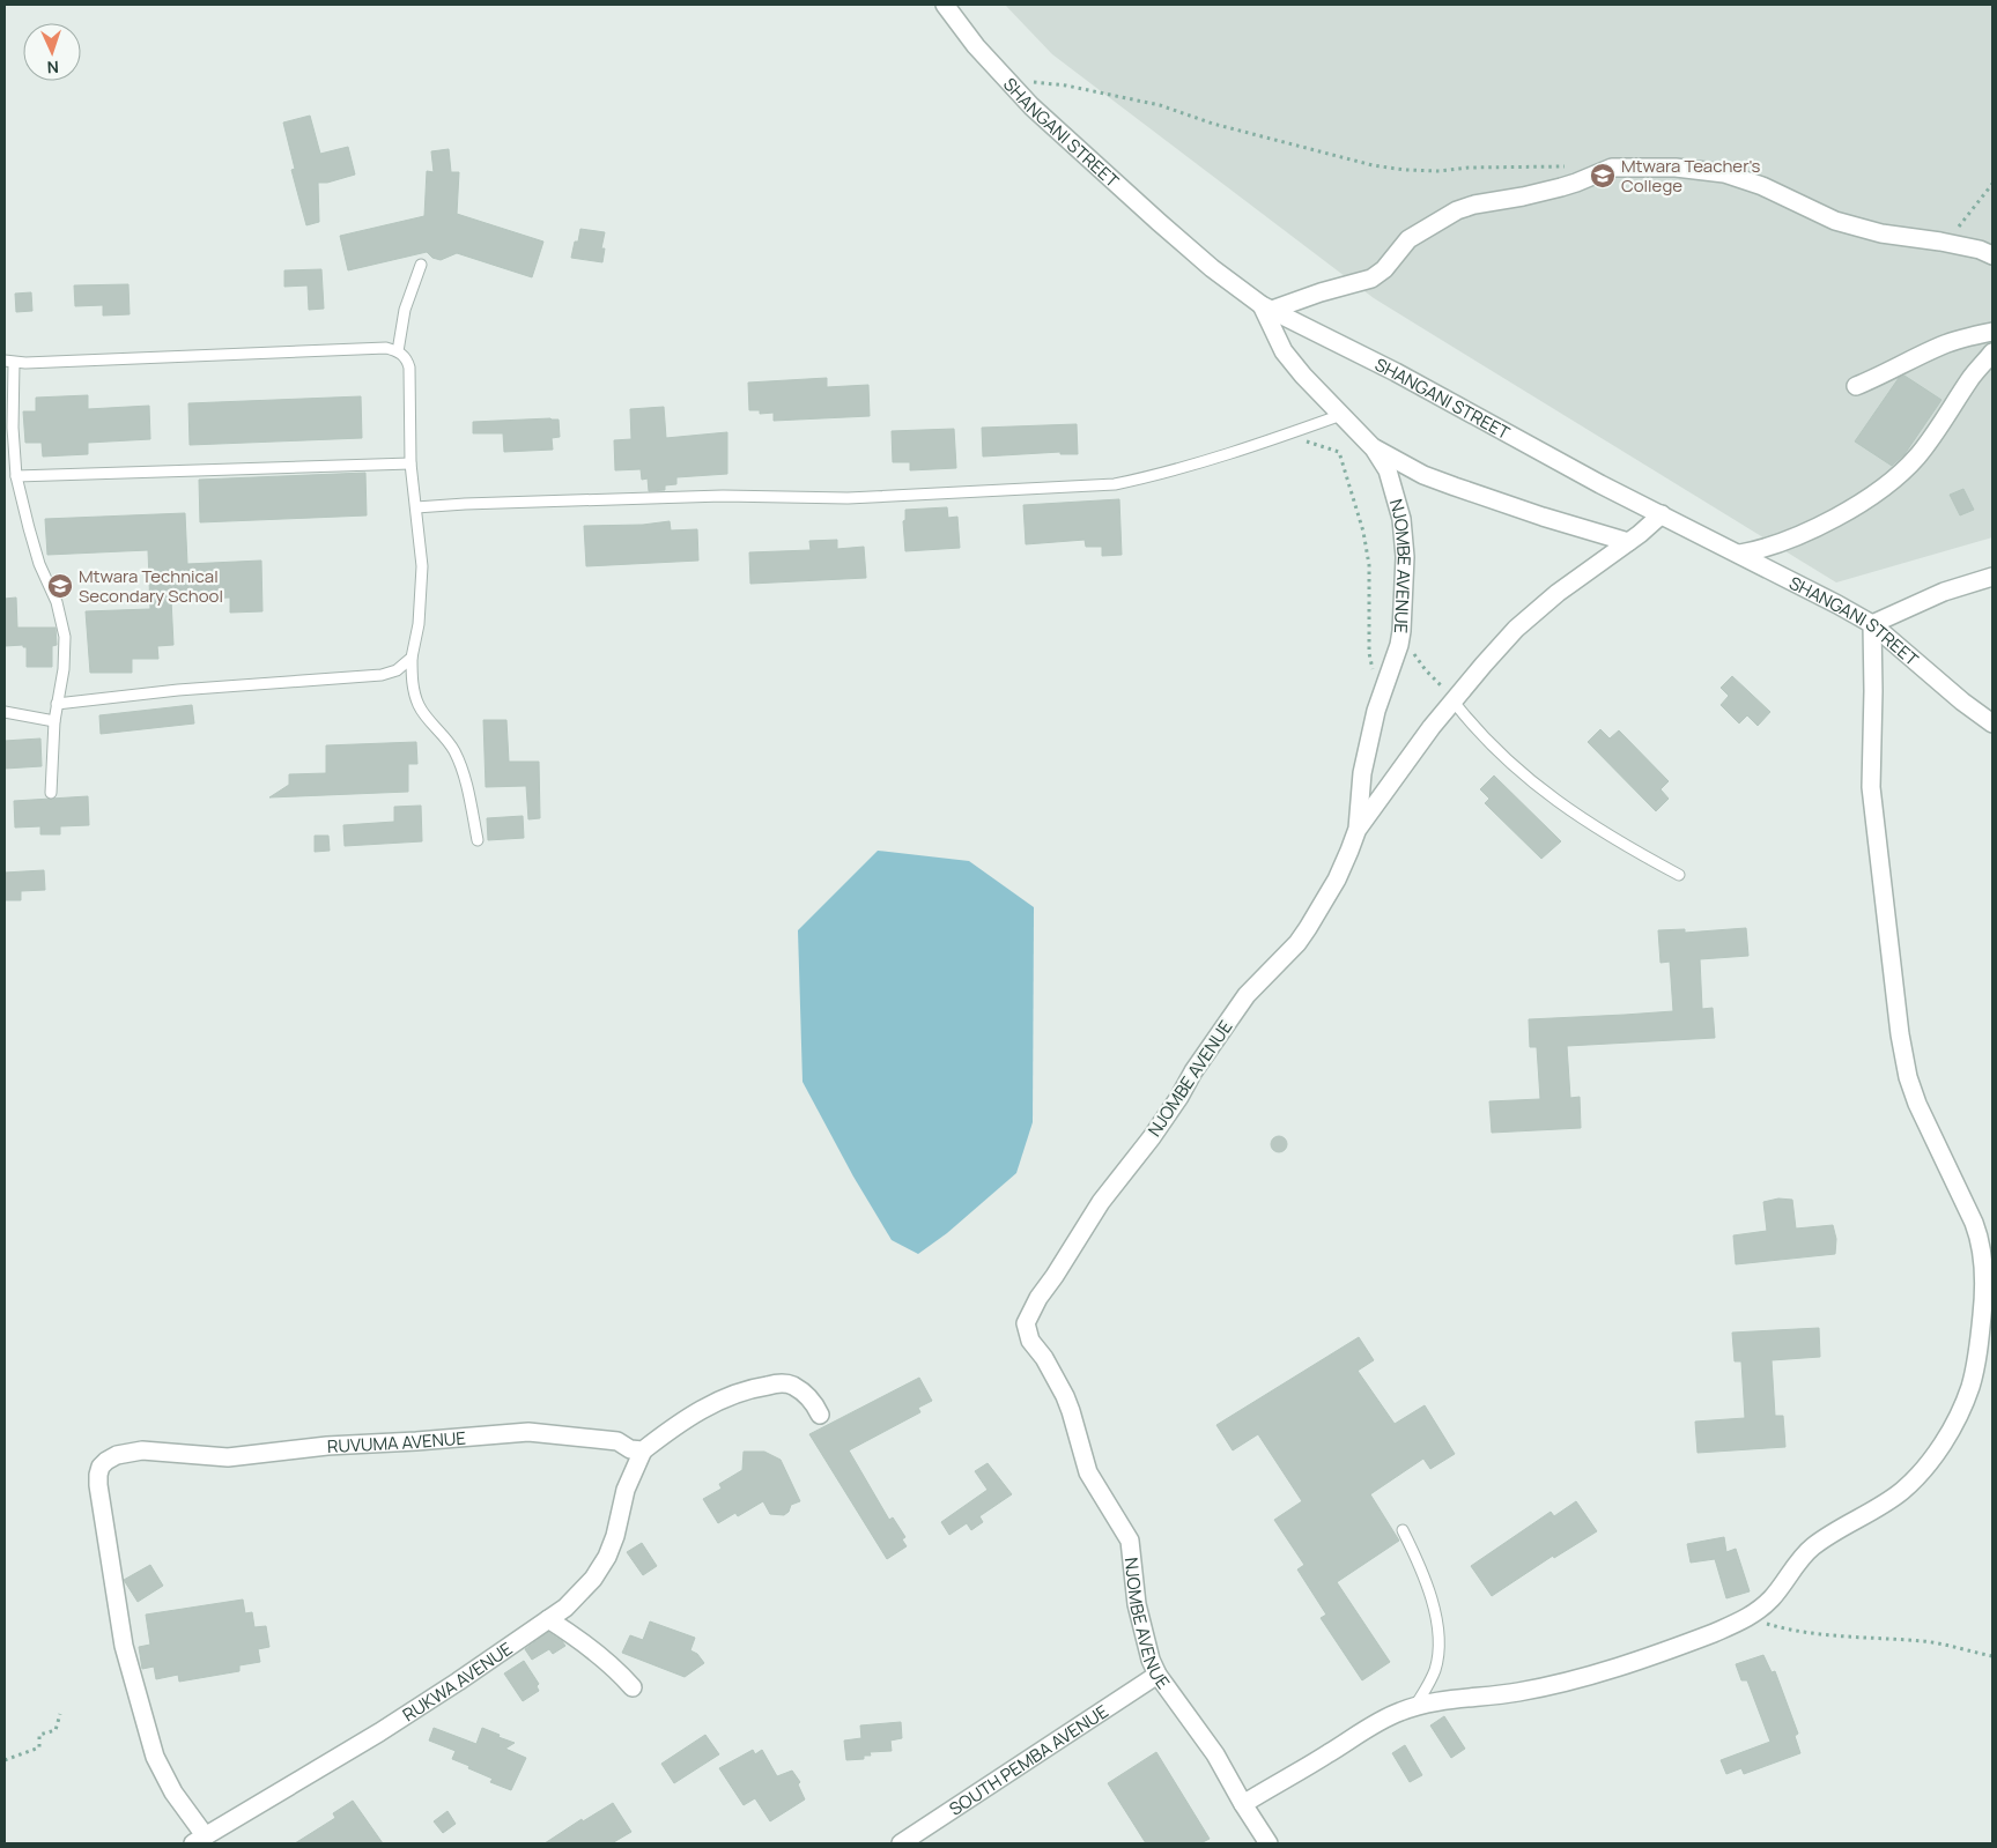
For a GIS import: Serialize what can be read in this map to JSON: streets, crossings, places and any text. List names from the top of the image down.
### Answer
{
  "streets": {
    "street": [
      "SHANGANI STREET",
      "NJOMBE AVENUE",
      "RUVUMA AVENUE",
      "RUKWA AVENUE",
      "SOUTH PEMBA AVENUE"
    ]
  },
  "crossings": [
    ["SHANGANI STREET", "NJOMBE AVENUE"],
    ["NJOMBE AVENUE", "SOUTH PEMBA AVENUE"],
    ["RUVUMA AVENUE", "RUKWA AVENUE"]
  ],
  "places": {
    "school or university": ["Mtwara Teacher's College", "Mtwara Technical Secondary School"]
  },
  "north": "bottom"
}
